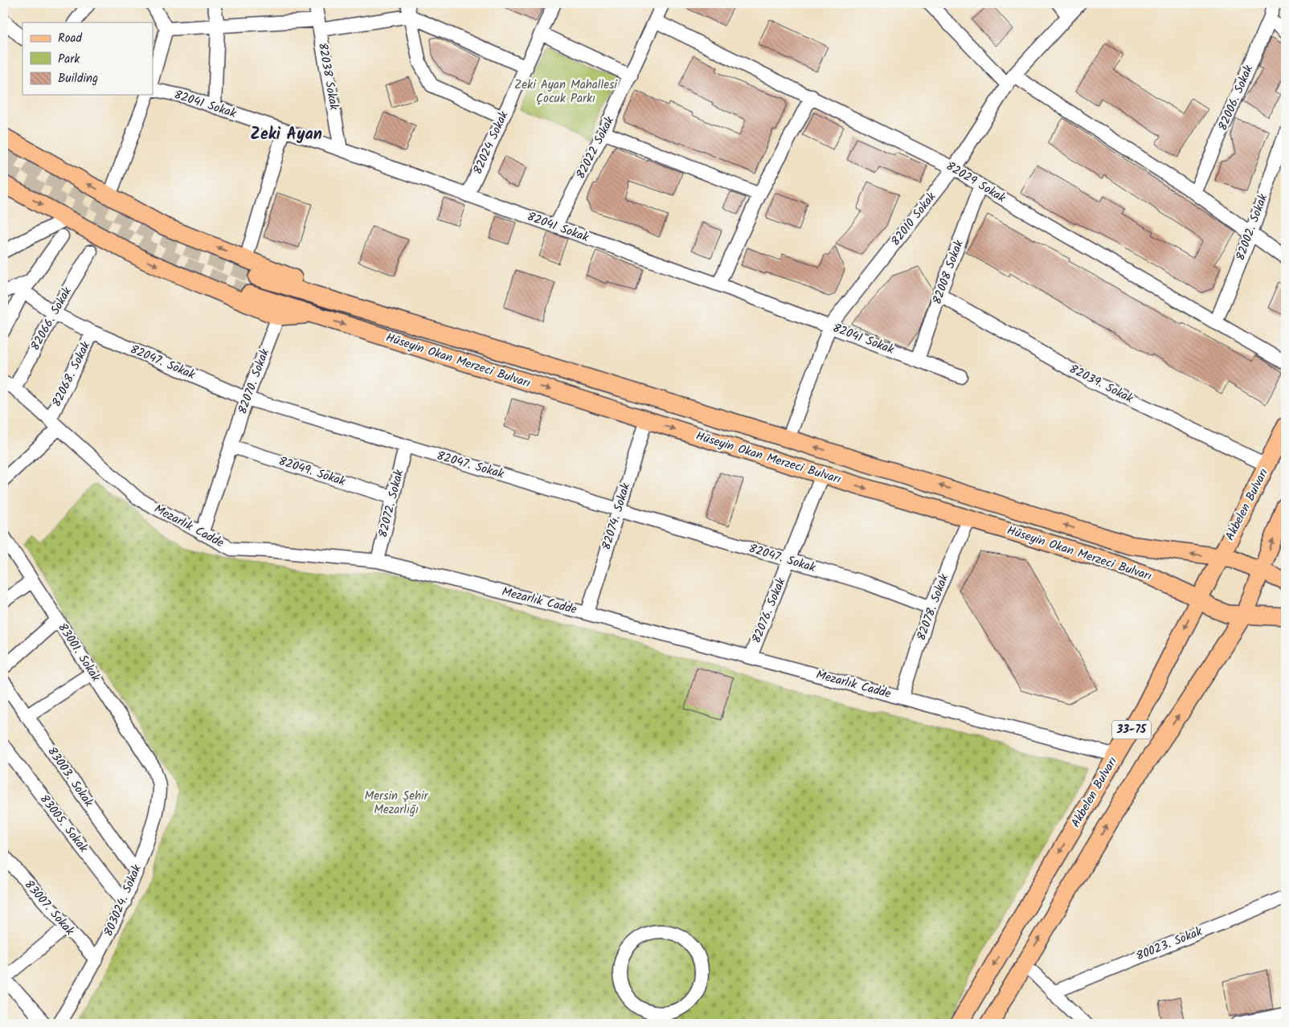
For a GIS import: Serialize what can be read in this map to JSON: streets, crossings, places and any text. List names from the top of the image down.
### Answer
{
  "streets": {
    "main road": ["Hüseyin Okan Merzeci Bulvarı", "Akbelen Bulvarı", "33-75"],
    "street": [
      "82038 Sokak",
      "82006. Sokak",
      "82041 Sokak",
      "82024 Sokak",
      "82022 Sokak",
      "82029 Sokak",
      "82010 Sokak",
      "82002. Sokak",
      "82008 Sokak",
      "82066. Sokak",
      "82047. Sokak",
      "82068. Sokak",
      "82070. Sokak",
      "82039. Sokak",
      "82049. Sokak",
      "82072. Sokak",
      "82074. Sokak",
      "Mezarlık Cadde",
      "82078. Sokak",
      "82076. Sokak",
      "83001. Sokak",
      "83003. Sokak",
      "83005. Sokak",
      "803024. Sokak",
      "83007. Sokak",
      "80023. Sokak"
    ]
  },
  "crossings": [
    ["82038 Sokak", "82041 Sokak"],
    ["82041 Sokak", "82024 Sokak"],
    ["82041 Sokak", "82022 Sokak"],
    ["82041 Sokak", "82010 Sokak"],
    ["82041 Sokak", "82008 Sokak"],
    ["82022 Sokak", "82029 Sokak"],
    ["82029 Sokak", "82010 Sokak"],
    ["82029 Sokak", "82002. Sokak"],
    ["82029 Sokak", "82008 Sokak"],
    ["82010 Sokak", "Hüseyin Okan Merzeci Bulvarı"],
    ["82008 Sokak", "82039. Sokak"],
    ["82066. Sokak", "82047. Sokak"],
    ["82066. Sokak", "Mezarlık Cadde"],
    ["Hüseyin Okan Merzeci Bulvarı", "Akbelen Bulvarı"],
    ["Hüseyin Okan Merzeci Bulvarı", "82074. Sokak"],
    ["Hüseyin Okan Merzeci Bulvarı", "82078. Sokak"],
    ["Hüseyin Okan Merzeci Bulvarı", "82076. Sokak"],
    ["Hüseyin Okan Merzeci Bulvarı", "33-75"],
    ["82047. Sokak", "82068. Sokak"],
    ["82047. Sokak", "82070. Sokak"],
    ["82047. Sokak", "82072. Sokak"],
    ["82047. Sokak", "82074. Sokak"],
    ["82047. Sokak", "82078. Sokak"],
    ["82047. Sokak", "82076. Sokak"],
    ["82070. Sokak", "82049. Sokak"],
    ["82070. Sokak", "Mezarlık Cadde"],
    ["82039. Sokak", "Akbelen Bulvarı"],
    ["82049. Sokak", "82072. Sokak"],
    ["82072. Sokak", "Mezarlık Cadde"],
    ["Akbelen Bulvarı", "Mezarlık Cadde"],
    ["82074. Sokak", "Mezarlık Cadde"],
    ["Mezarlık Cadde", "82078. Sokak"],
    ["Mezarlık Cadde", "82076. Sokak"],
    ["83001. Sokak", "803024. Sokak"],
    ["83003. Sokak", "803024. Sokak"],
    ["83005. Sokak", "803024. Sokak"],
    ["803024. Sokak", "83007. Sokak"]
  ],
  "districts": ["Zeki Ayan"],
  "parks": ["Zeki Ayan Mahallesi Çocuk Parkı", "Mersin Şehir Mezarlığı"],
  "legend": ["Road", "Park", "Building"]
}
